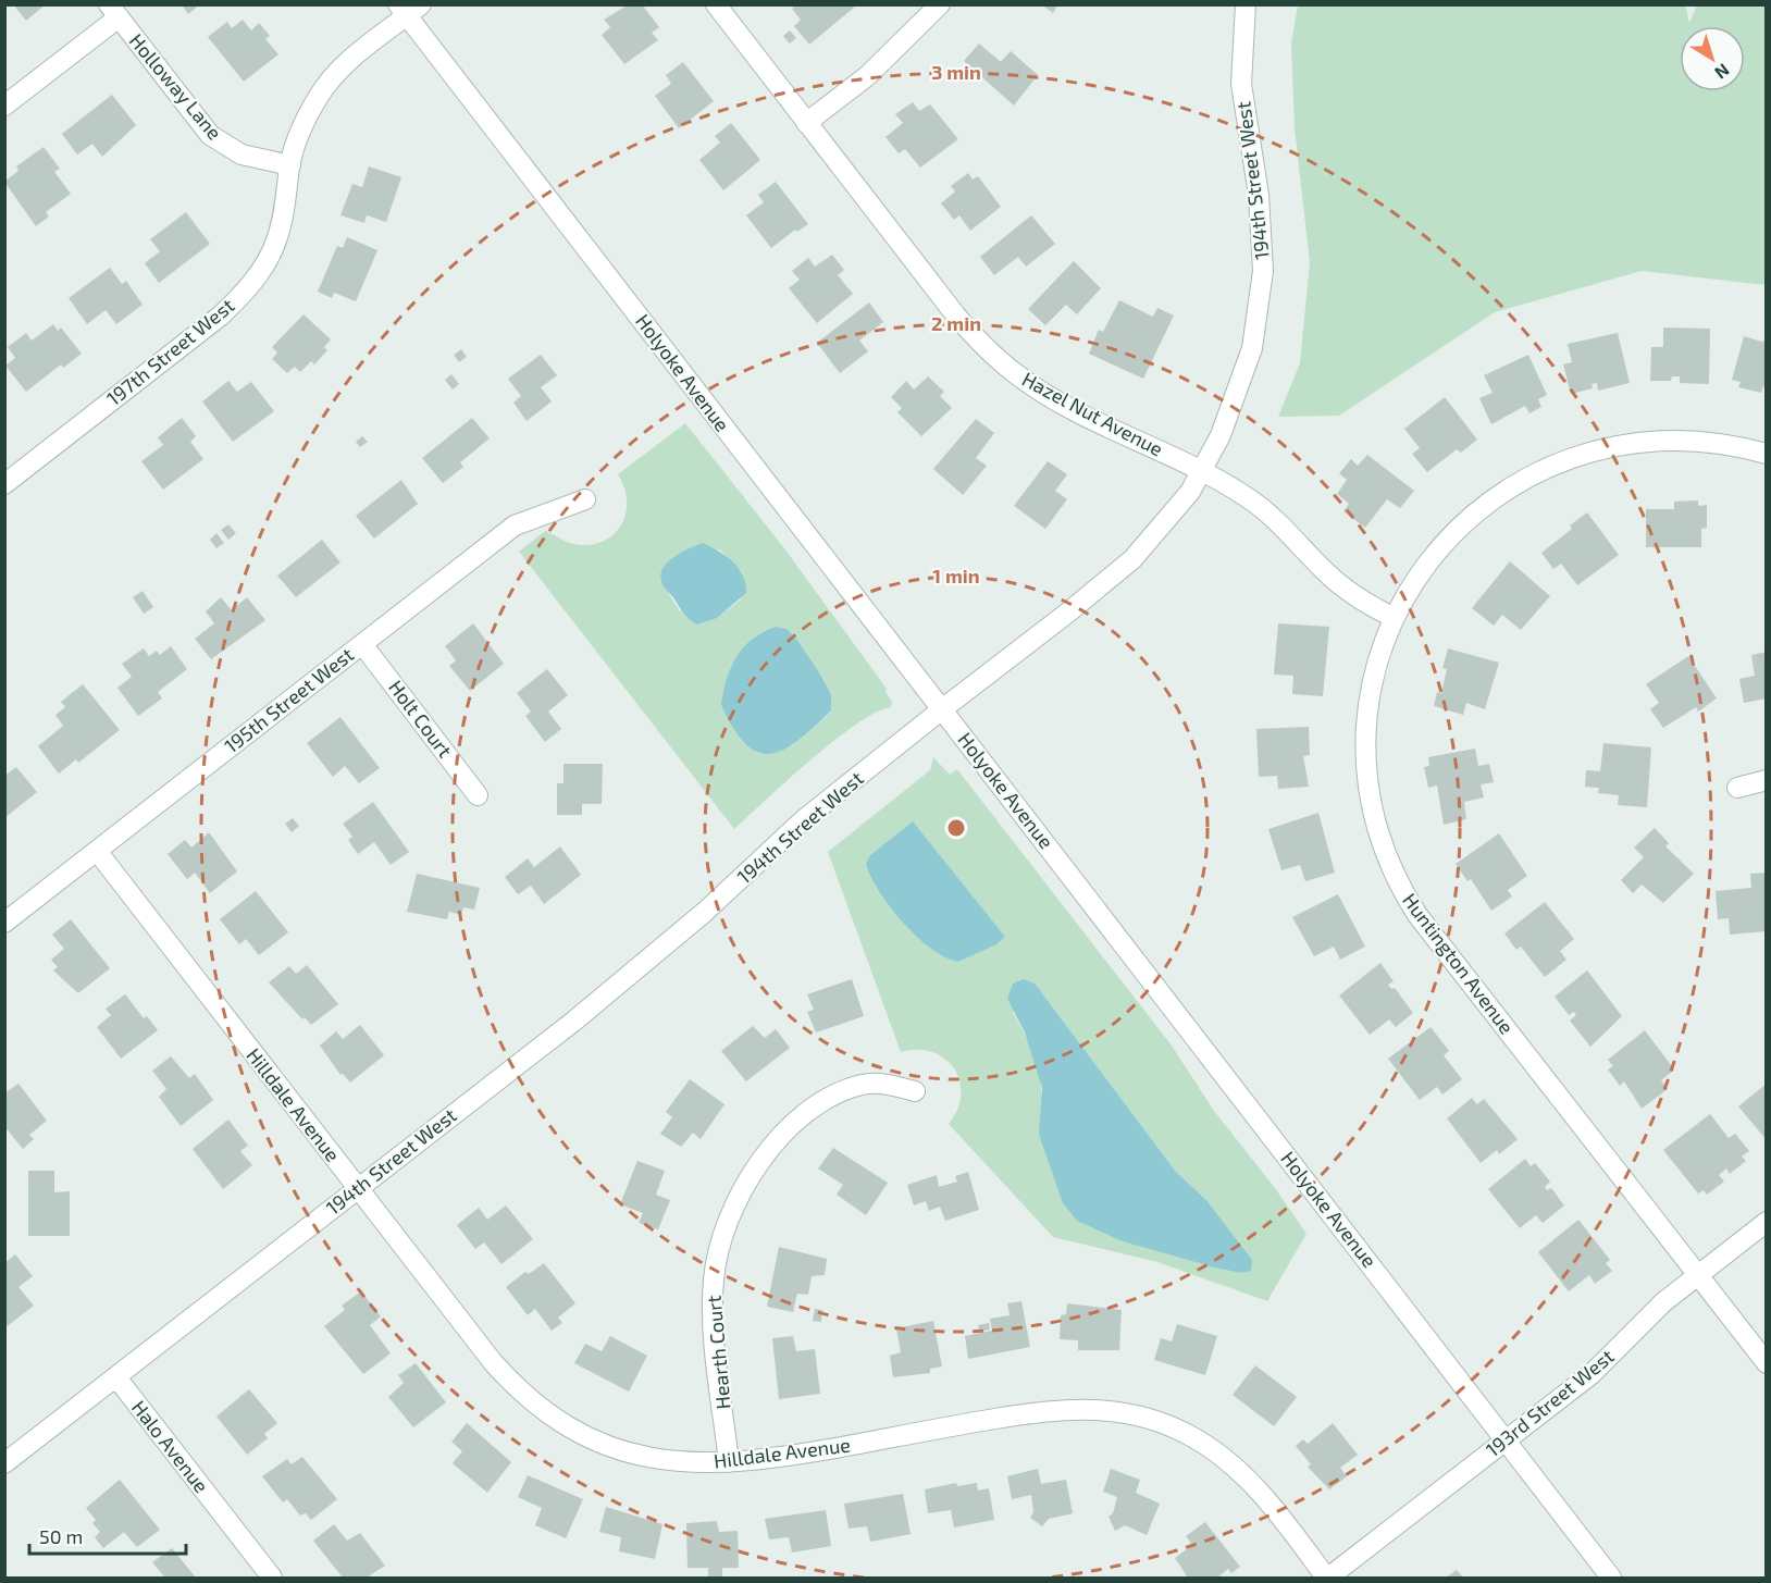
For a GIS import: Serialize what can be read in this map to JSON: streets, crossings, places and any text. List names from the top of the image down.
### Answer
{
  "streets": {
    "street": [
      "Holloway Lane",
      "194th Street West",
      "197th Street West",
      "Holyoke Avenue",
      "Hazel Nut Avenue",
      "195th Street West",
      "Holt Court",
      "Huntington Avenue",
      "Hilldale Avenue",
      "Hearth Court",
      "193rd Street West",
      "Halo Avenue"
    ]
  },
  "crossings": [
    ["Holloway Lane", "197th Street West"],
    ["194th Street West", "Holyoke Avenue"],
    ["194th Street West", "Hazel Nut Avenue"],
    ["194th Street West", "Hilldale Avenue"],
    ["194th Street West", "Halo Avenue"],
    ["197th Street West", "Holyoke Avenue"],
    ["Holyoke Avenue", "193rd Street West"],
    ["Hazel Nut Avenue", "Huntington Avenue"],
    ["195th Street West", "Holt Court"],
    ["195th Street West", "Hilldale Avenue"],
    ["Huntington Avenue", "193rd Street West"],
    ["Hilldale Avenue", "Hearth Court"],
    ["Hilldale Avenue", "193rd Street West"]
  ],
  "scale_bar": "50 m",
  "north": "bottom right",
  "rings": ["3 min", "2 min", "1 min"]
}
